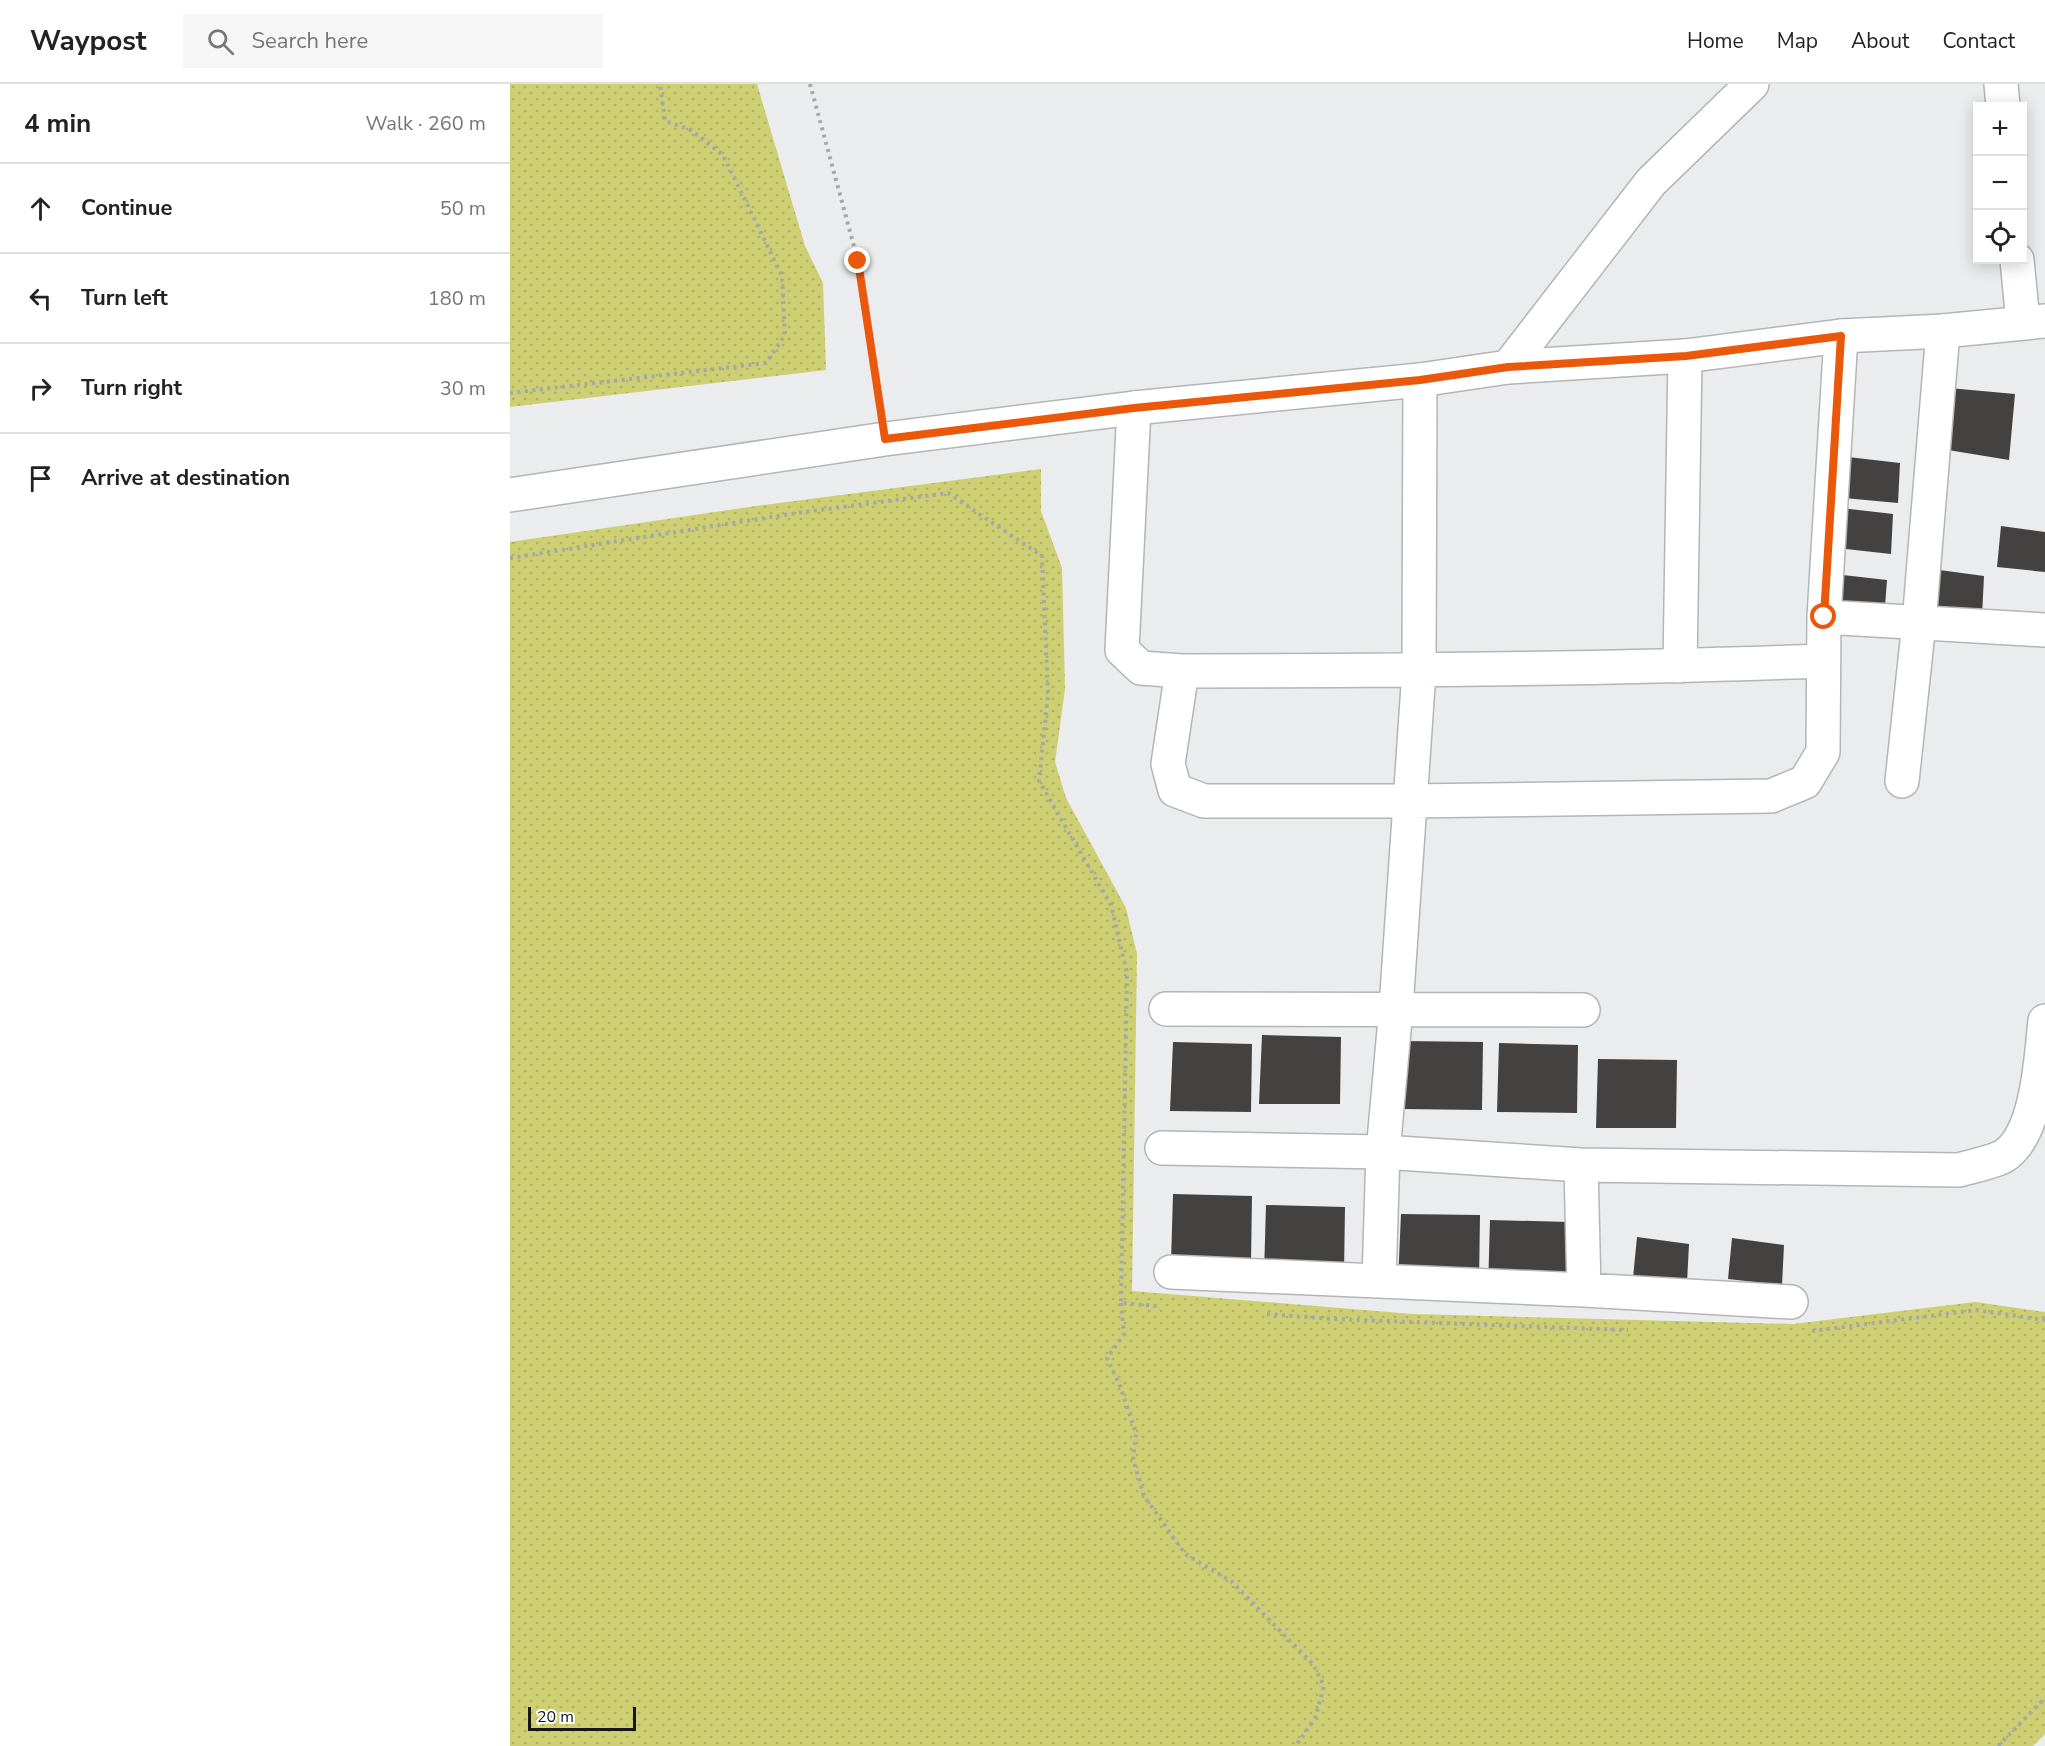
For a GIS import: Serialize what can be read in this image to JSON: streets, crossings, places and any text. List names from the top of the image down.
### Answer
{
  "scale_bar": "20 m",
  "page": {
    "header": "Waypost",
    "search": "Search here",
    "nav": [
      "Home",
      "Map",
      "About",
      "Contact"
    ],
    "heading": ["4 min", "Walk · 260 m"],
    "map_buttons": ["+", "−"],
    "list": [
      ["Continue", "50 m"],
      ["Turn left", "180 m"],
      ["Turn right", "30 m"],
      "Arrive at destination"
    ],
    "scale": "20 m"
  }
}
